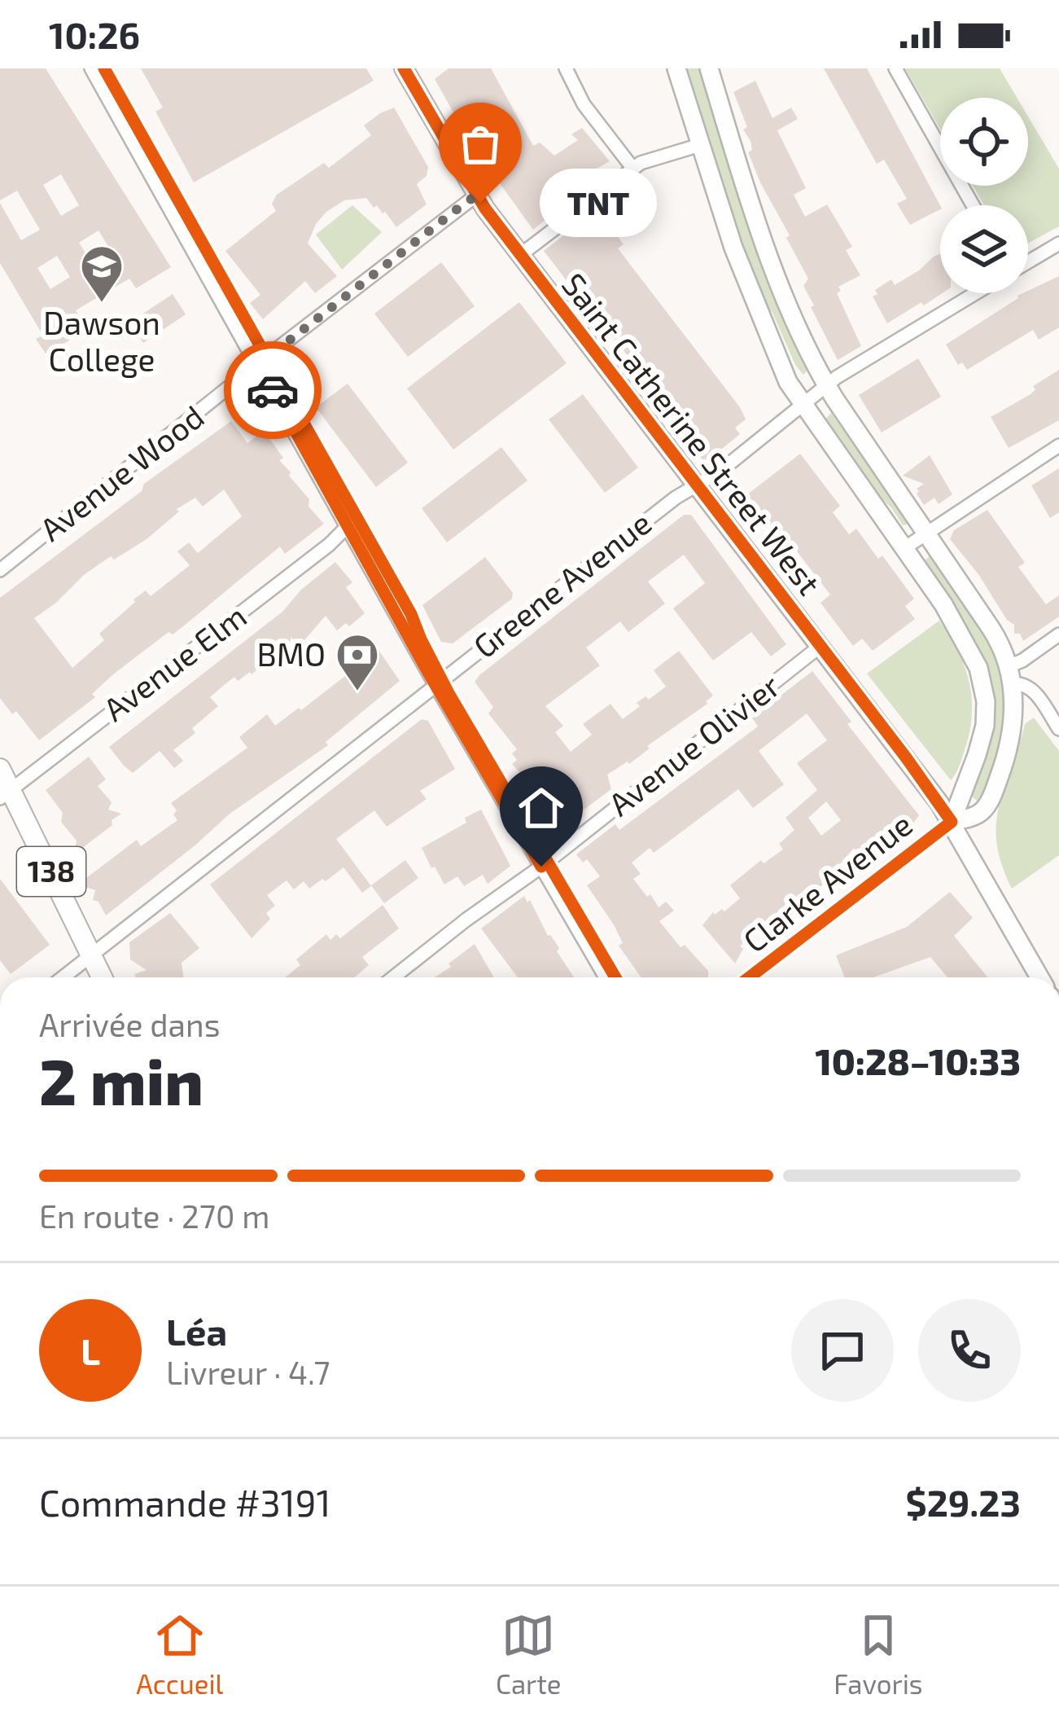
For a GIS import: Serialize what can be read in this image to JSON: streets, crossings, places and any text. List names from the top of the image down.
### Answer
{
  "streets": {
    "main road": ["Saint Catherine Street West", "138"],
    "street": [
      "Avenue Wood",
      "Greene Avenue",
      "Avenue Elm",
      "Avenue Olivier",
      "Clarke Avenue"
    ]
  },
  "crossings": [
    ["Saint Catherine Street West", "Avenue Wood"],
    ["Saint Catherine Street West", "Greene Avenue"],
    ["Saint Catherine Street West", "Avenue Olivier"],
    ["Saint Catherine Street West", "Clarke Avenue"],
    ["Greene Avenue", "138"],
    ["Avenue Elm", "138"]
  ],
  "places": {
    "other": ["TNT"],
    "school or university": ["Dawson College"],
    "bank": ["BMO"]
  },
  "page": {
    "status": "10:26",
    "bubble": "TNT",
    "heading": ["2 min", "Arrivée dans", "10:28–10:33"],
    "panel": [
      "Léa",
      "Livreur · 4.7",
      "Commande #3191",
      "$29.23"
    ],
    "bar": "En route · 270 m",
    "round": "L",
    "tabs": ["Accueil", "Carte", "Favoris"]
  }
}
